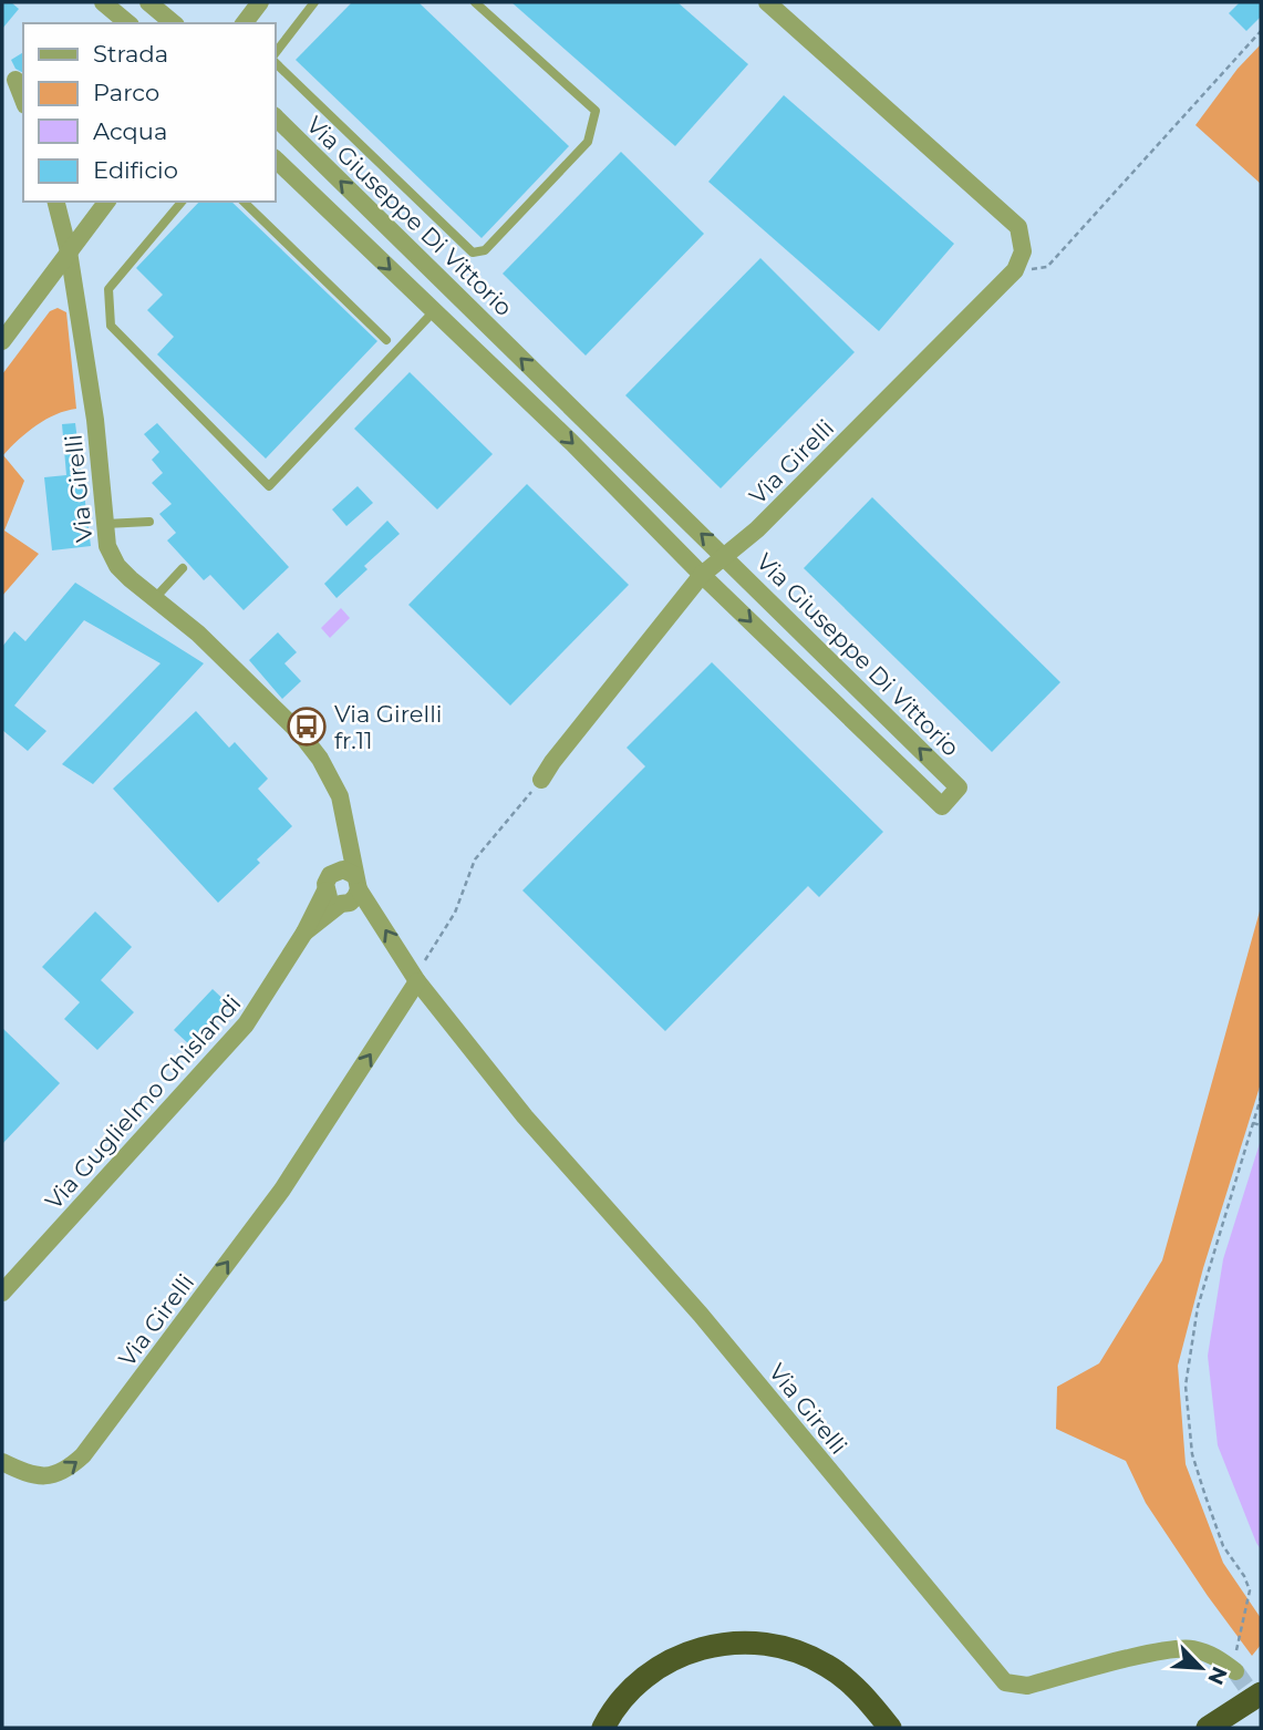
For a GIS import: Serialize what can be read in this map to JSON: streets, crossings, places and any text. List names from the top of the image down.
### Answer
{
  "streets": {
    "street": ["Via Giuseppe Di Vittorio", "Via Girelli", "Via Guglielmo Ghislandi"]
  },
  "crossings": [
    ["Via Giuseppe Di Vittorio", "Via Girelli"],
    ["Via Girelli", "Via Guglielmo Ghislandi"]
  ],
  "places": {
    "bus stop": ["Via Girelli fr.11"]
  },
  "legend": [
    "Strada",
    "Parco",
    "Acqua",
    "Edificio"
  ],
  "north": "bottom right"
}
